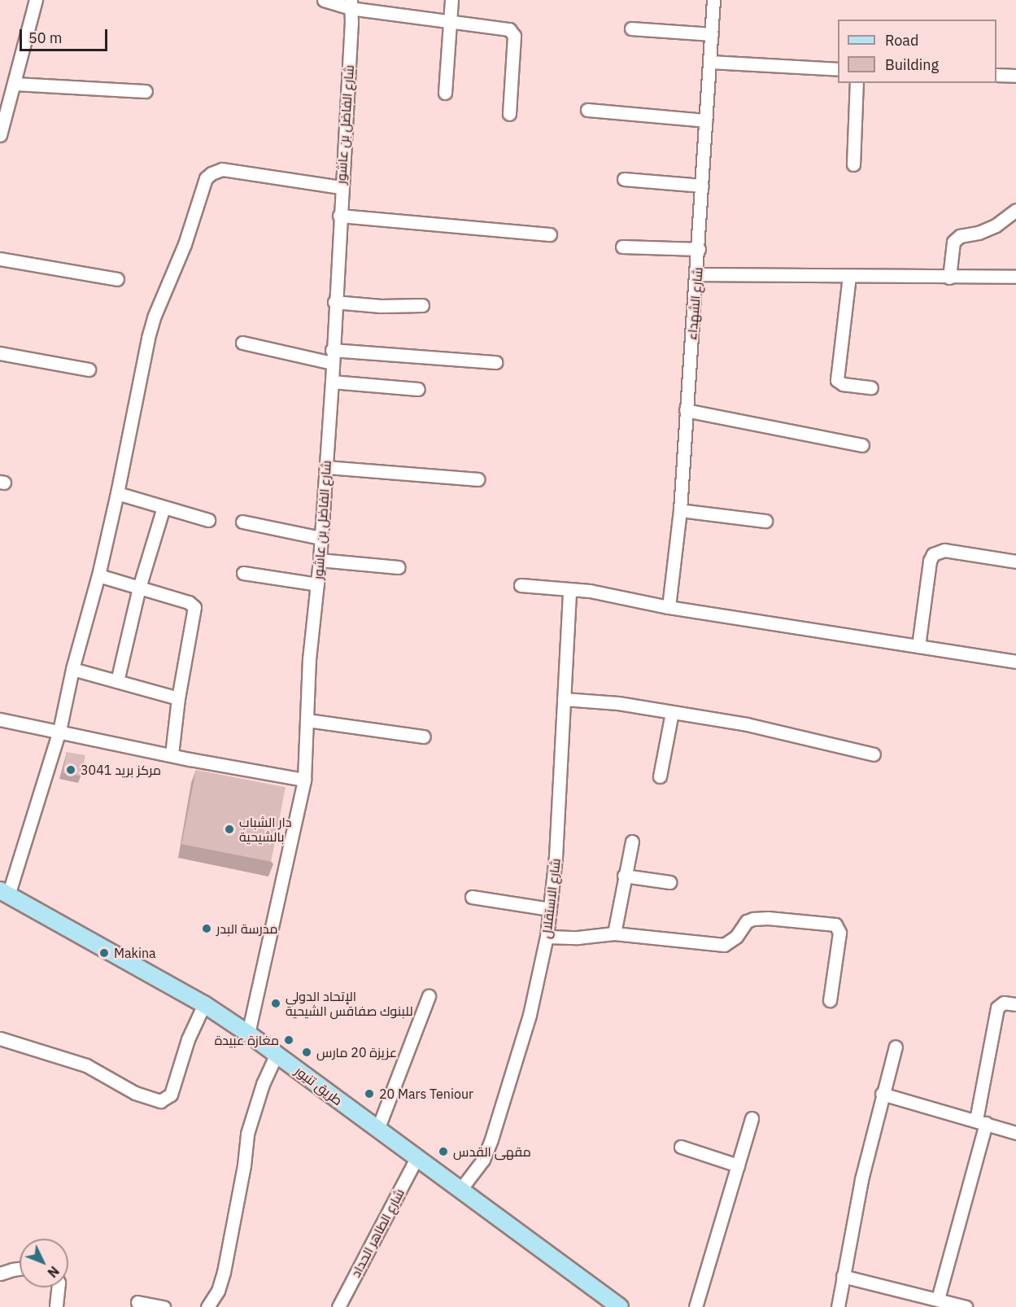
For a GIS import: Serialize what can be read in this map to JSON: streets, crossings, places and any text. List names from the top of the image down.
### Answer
{
  "streets": {
    "main road": ["طريق تنيور"],
    "street": [
      "شارع الفاضل بن عاشور",
      "شارع الشهداء",
      "شارع الاستقلال",
      "شارع الطاهر الحداد"
    ]
  },
  "crossings": [
    ["شارع الفاضل بن عاشور", "طريق تنيور"],
    ["شارع الاستقلال", "طريق تنيور"],
    ["طريق تنيور", "شارع الطاهر الحداد"]
  ],
  "places": [
    "مركز بريد 3041",
    "دار الشباب بالشيحية",
    "مدرسة البدر",
    "Makina",
    "الإتحاد الدولي للبنوك صفاقس الشيحية",
    "مغازة عبيدة",
    "عزيزة 20 مارس",
    "20 Mars Teniour",
    "مقهى القدس"
  ],
  "legend": ["Road", "Building"],
  "scale_bar": "50 m",
  "north": "bottom right"
}
